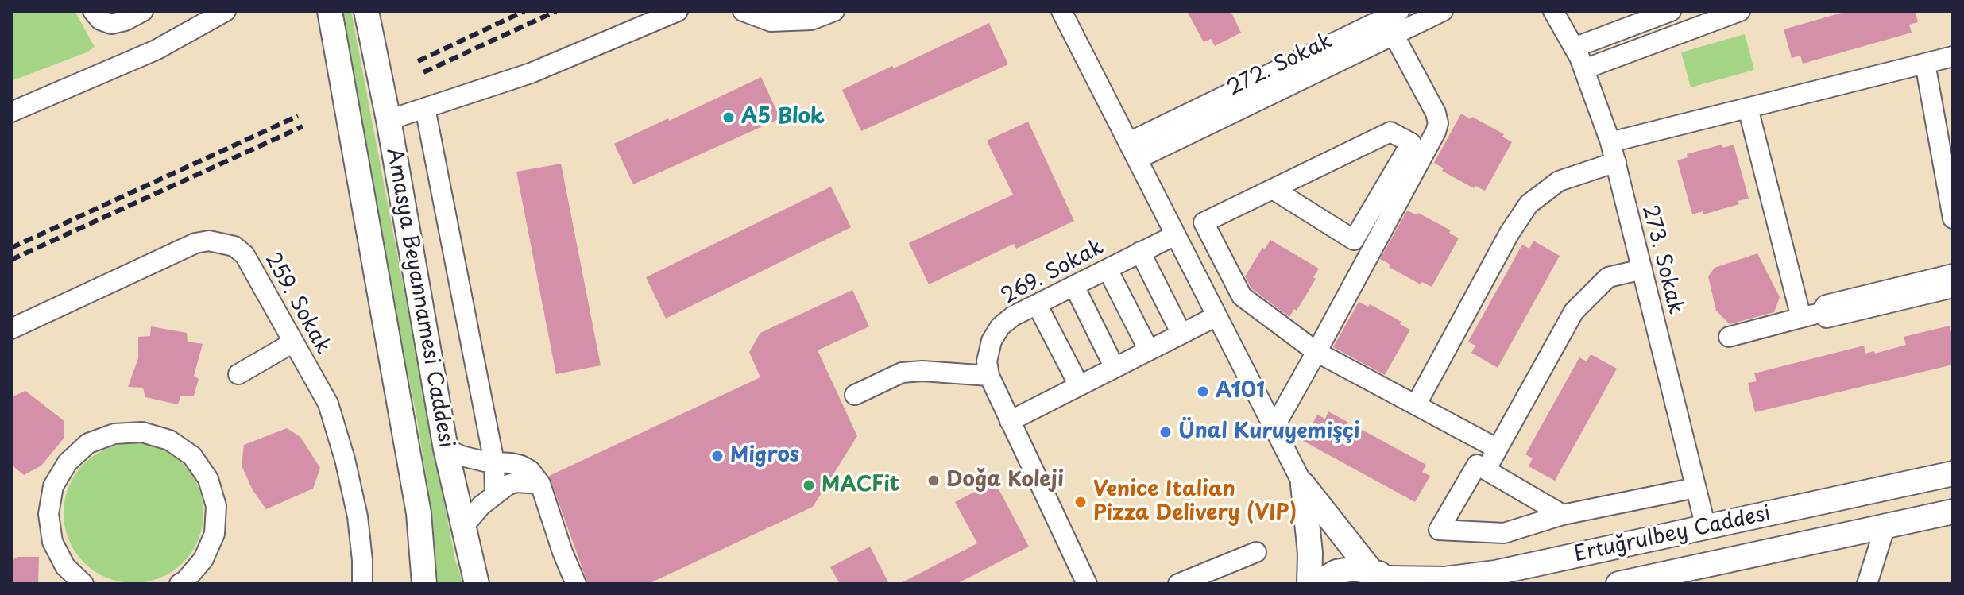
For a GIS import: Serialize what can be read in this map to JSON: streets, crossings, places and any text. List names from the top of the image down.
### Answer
{
  "streets": {
    "main road": ["Amasya Beyannamesi Caddesi", "Ertuğrulbey Caddesi"],
    "street": [
      "272. Sokak",
      "273. Sokak",
      "269. Sokak",
      "259. Sokak"
    ]
  },
  "crossings": [
    ["273. Sokak", "Ertuğrulbey Caddesi"]
  ],
  "places": [
    "A5 Blok",
    "A101",
    "Ünal Kuruyemişçi",
    "Migros",
    "Doğa Koleji",
    "MACFit",
    "Venice Italian Pizza Delivery (VIP)"
  ]
}
